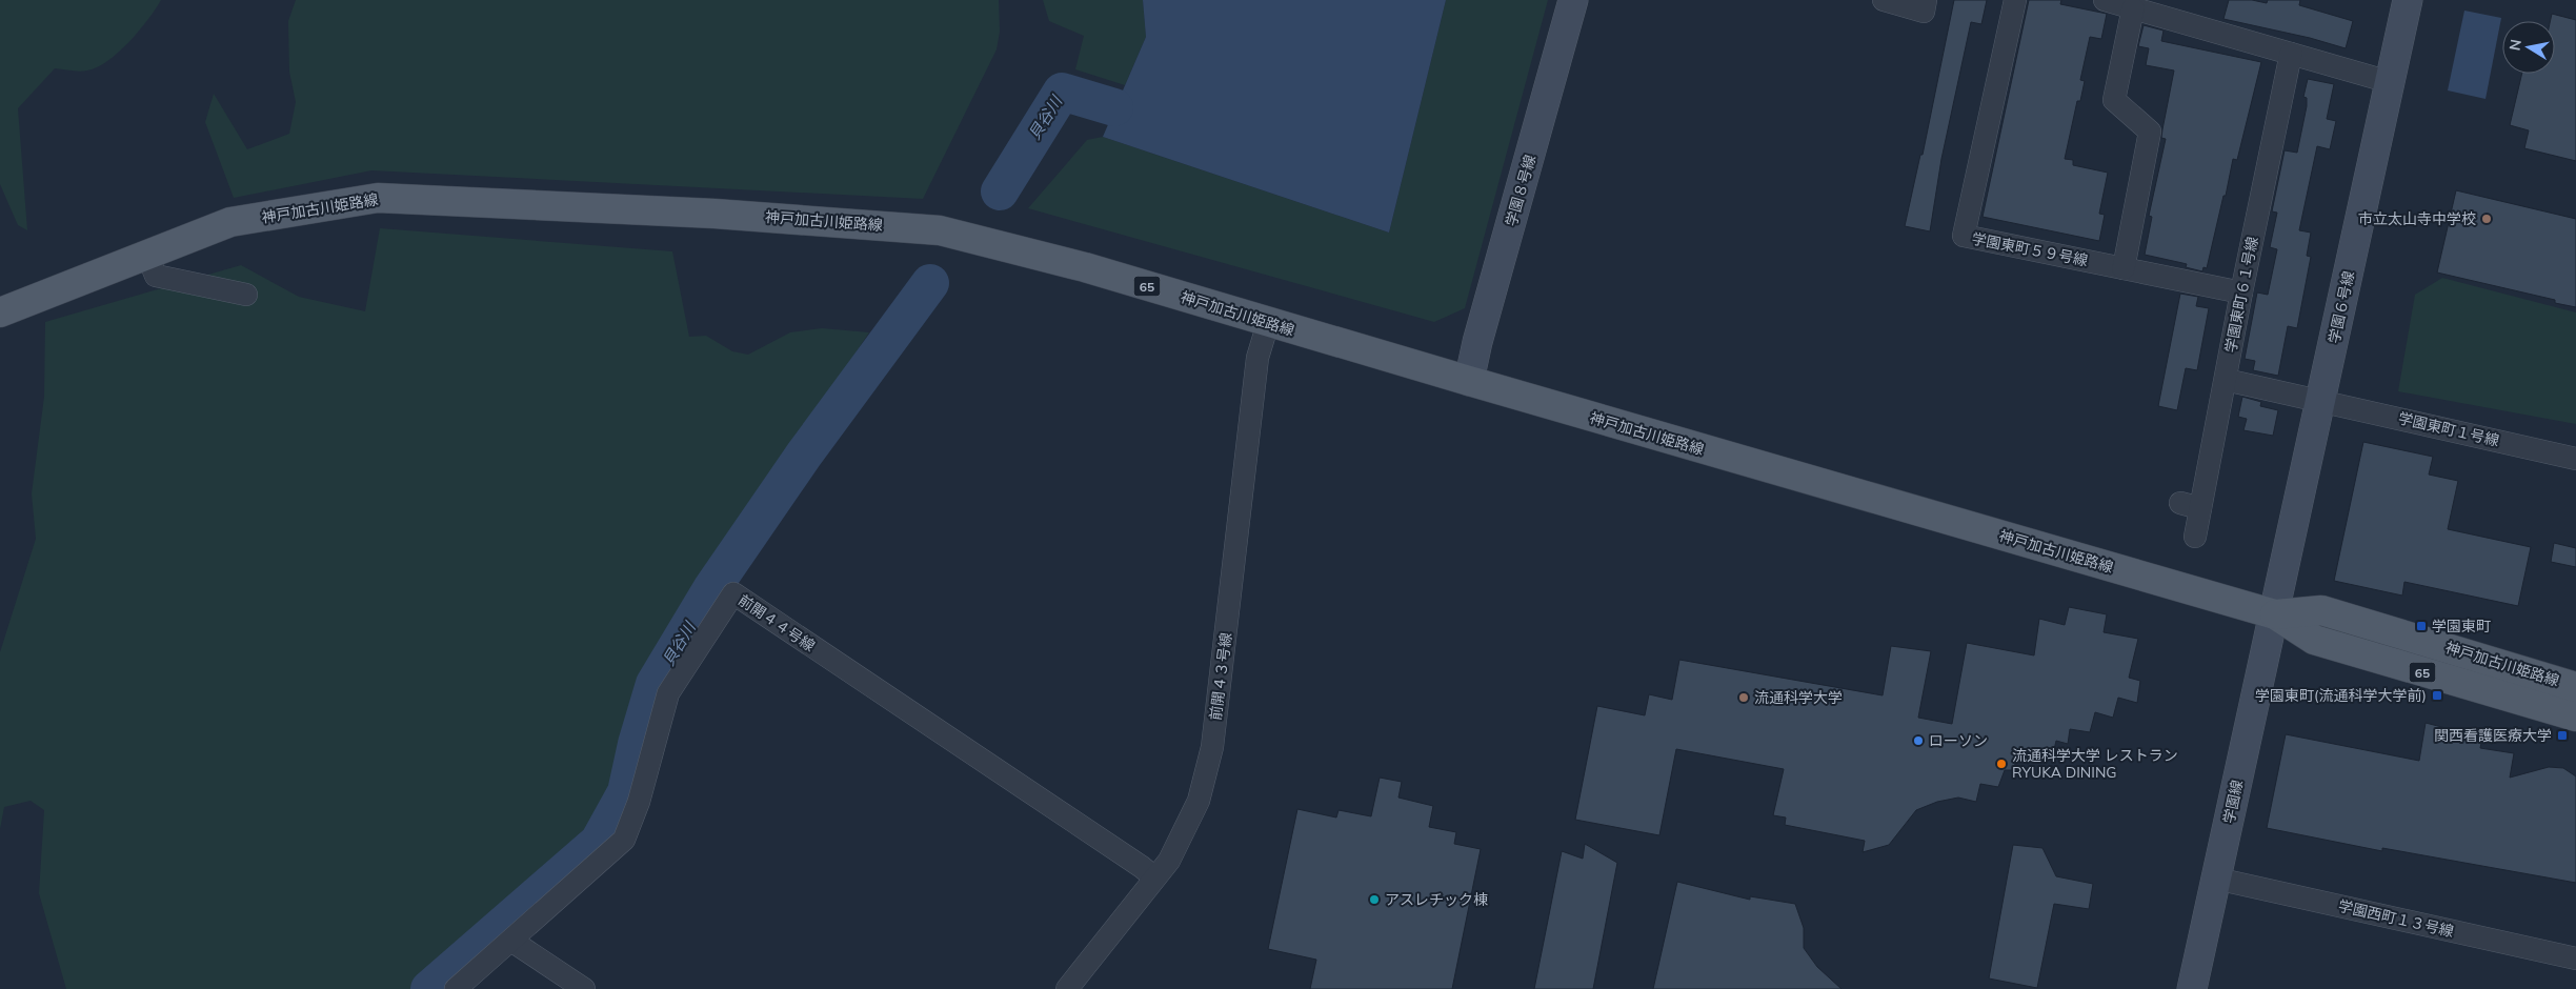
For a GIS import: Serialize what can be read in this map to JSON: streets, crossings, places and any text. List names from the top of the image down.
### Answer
{
  "streets": {
    "main road": ["神戸加古川姫路線", "65"],
    "street": [
      "学園８号線",
      "学園東町５９号線",
      "学園東町６１号線",
      "学園６号線",
      "学園東町１号線",
      "前開４４号線",
      "前開４３号線",
      "学園線",
      "学園西町１３号線"
    ]
  },
  "crossings": [
    ["学園８号線", "神戸加古川姫路線"],
    ["神戸加古川姫路線", "学園６号線"],
    ["神戸加古川姫路線", "前開４３号線"],
    ["神戸加古川姫路線", "学園線"],
    ["学園東町５９号線", "学園東町６１号線"],
    ["学園東町６１号線", "学園東町１号線"],
    ["学園６号線", "学園東町１号線"],
    ["学園６号線", "学園線"],
    ["前開４４号線", "前開４３号線"],
    ["学園線", "学園西町１３号線"]
  ],
  "water": ["貝谷川"],
  "places": {
    "other": [
      "市立太山寺中学校",
      "流通科学大学",
      "ローソン",
      "流通科学大学 レストラン RYUKA DINING",
      "アスレチック棟"
    ],
    "transit": ["学園東町", "学園東町(流通科学大学前)", "関西看護医療大学"]
  },
  "north": "left"
}
